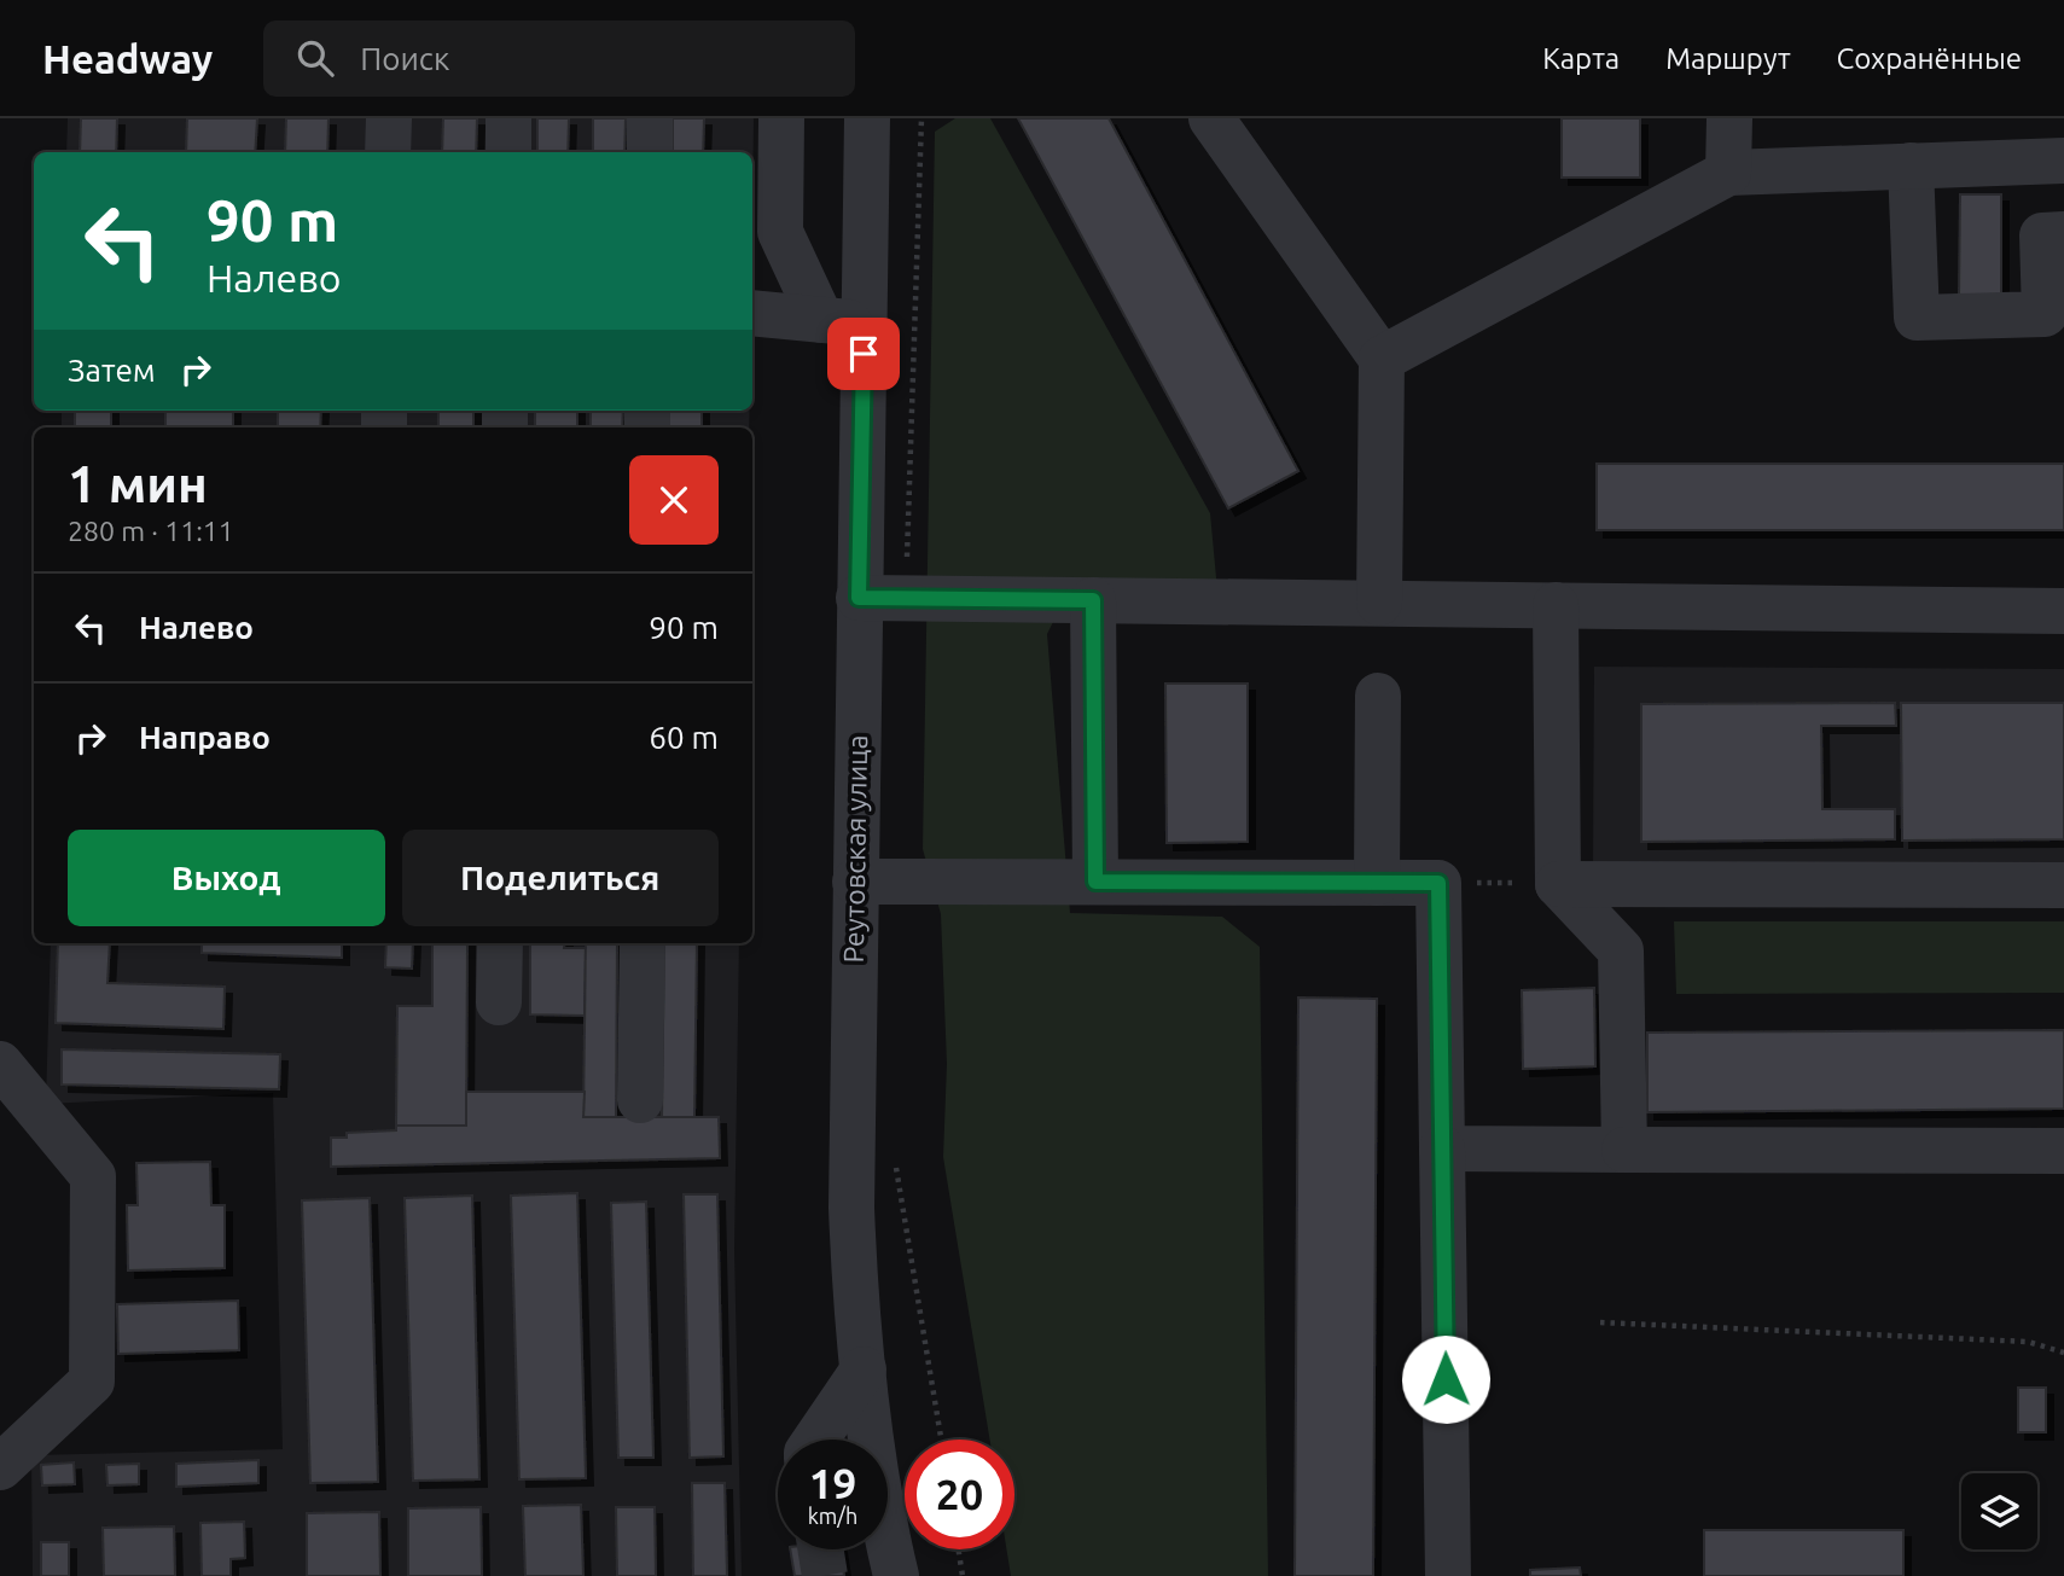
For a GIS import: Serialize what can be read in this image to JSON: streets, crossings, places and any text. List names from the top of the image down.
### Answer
{
  "streets": {
    "street": ["Реутовская улица"]
  },
  "page": {
    "header": "Headway",
    "search": "Поиск",
    "nav": ["Карта", "Маршрут", "Сохранённые"],
    "turn": ["90 m", "Налево"],
    "then": "Затем",
    "heading": ["1 мин", "280 m · 11:11"],
    "list": [
      {
        "name": "Налево",
        "value": "90 m"
      },
      {
        "name": "Направо",
        "value": "60 m"
      }
    ],
    "buttons": ["Выход", "Поделиться"],
    "speed": "19 km/h",
    "limit": "20"
  }
}
